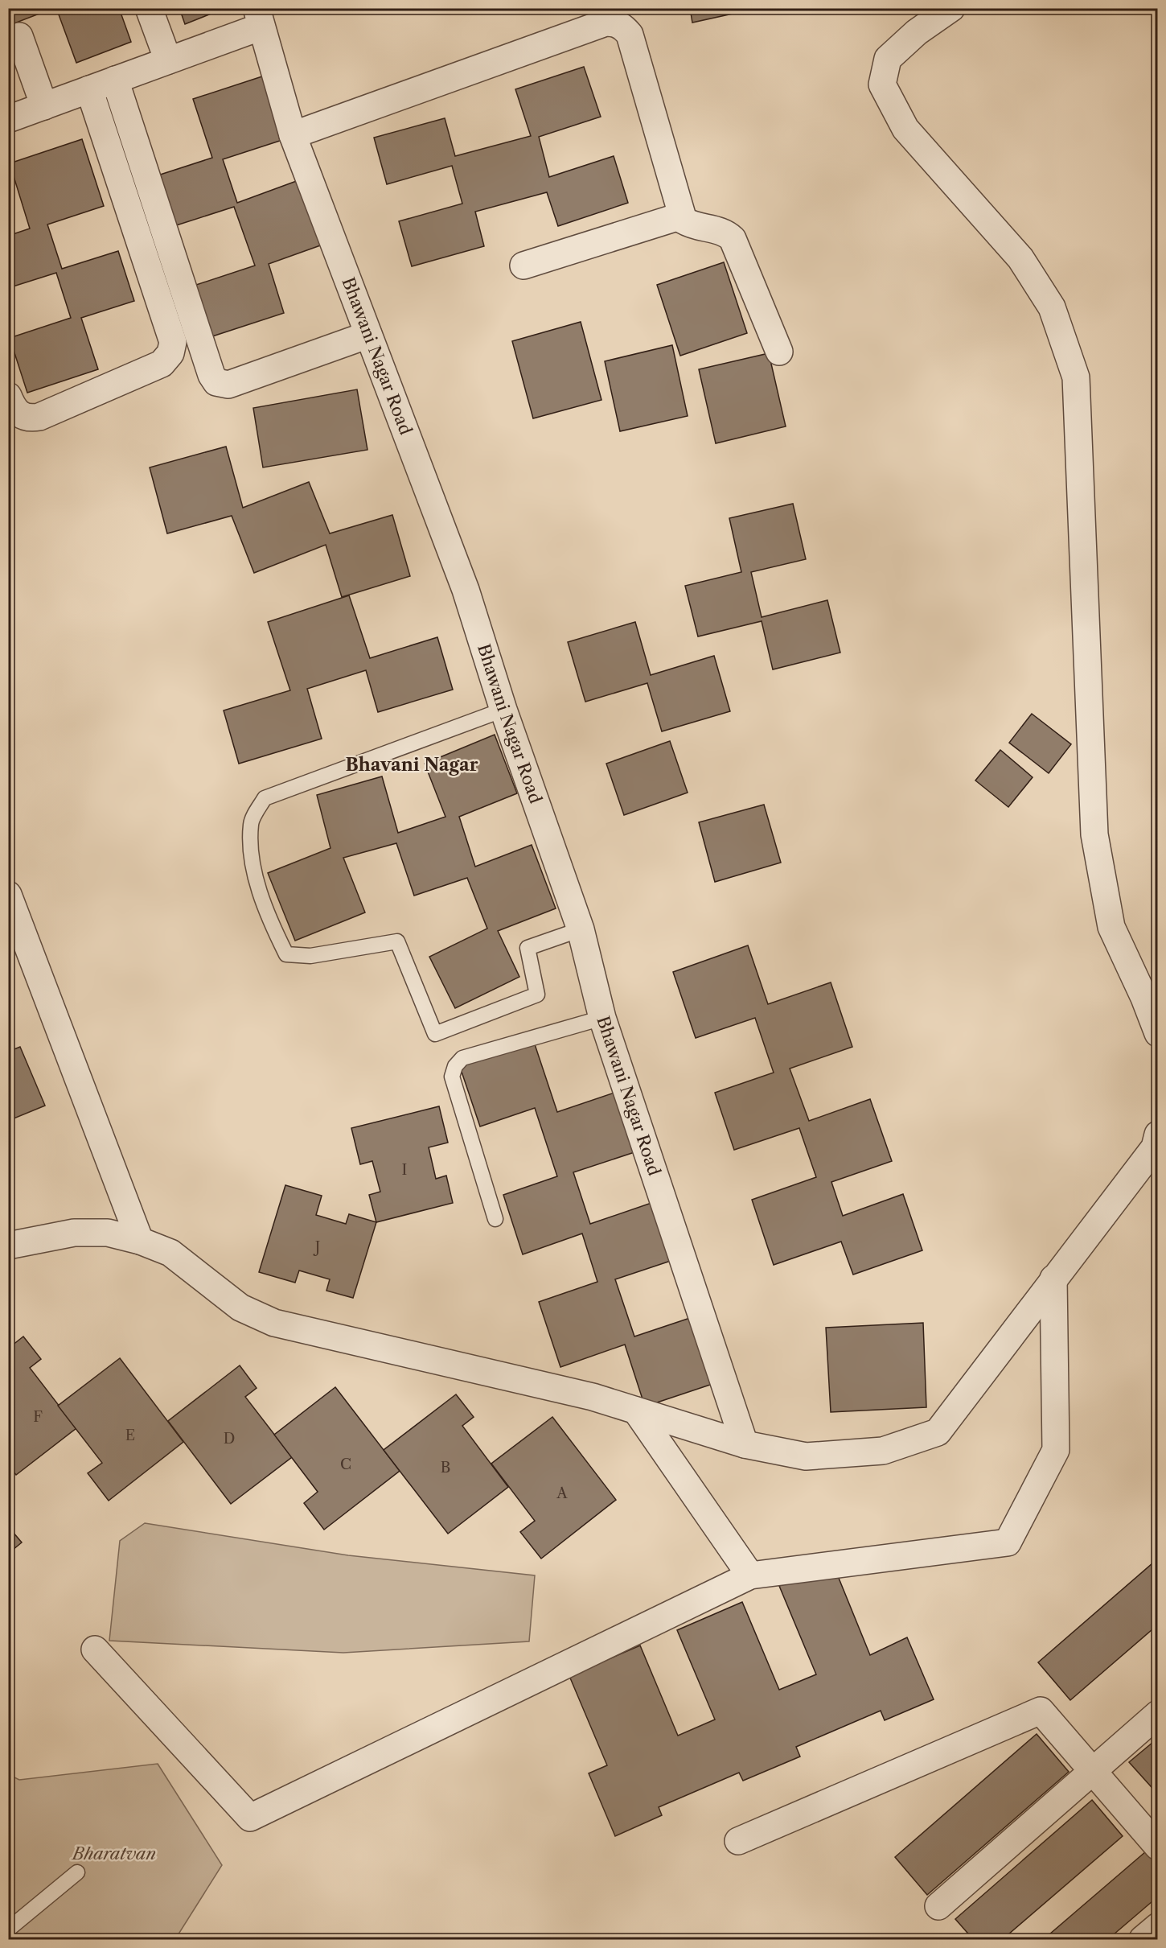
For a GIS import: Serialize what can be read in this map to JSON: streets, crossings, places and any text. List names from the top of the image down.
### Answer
{
  "streets": {
    "street": ["Bhawani Nagar Road"]
  },
  "districts": ["Bhavani Nagar"],
  "parks": ["Bharatvan"],
  "house_numbers": [
    "I",
    "J",
    "F",
    "E",
    "D",
    "C",
    "B",
    "A"
  ]
}
